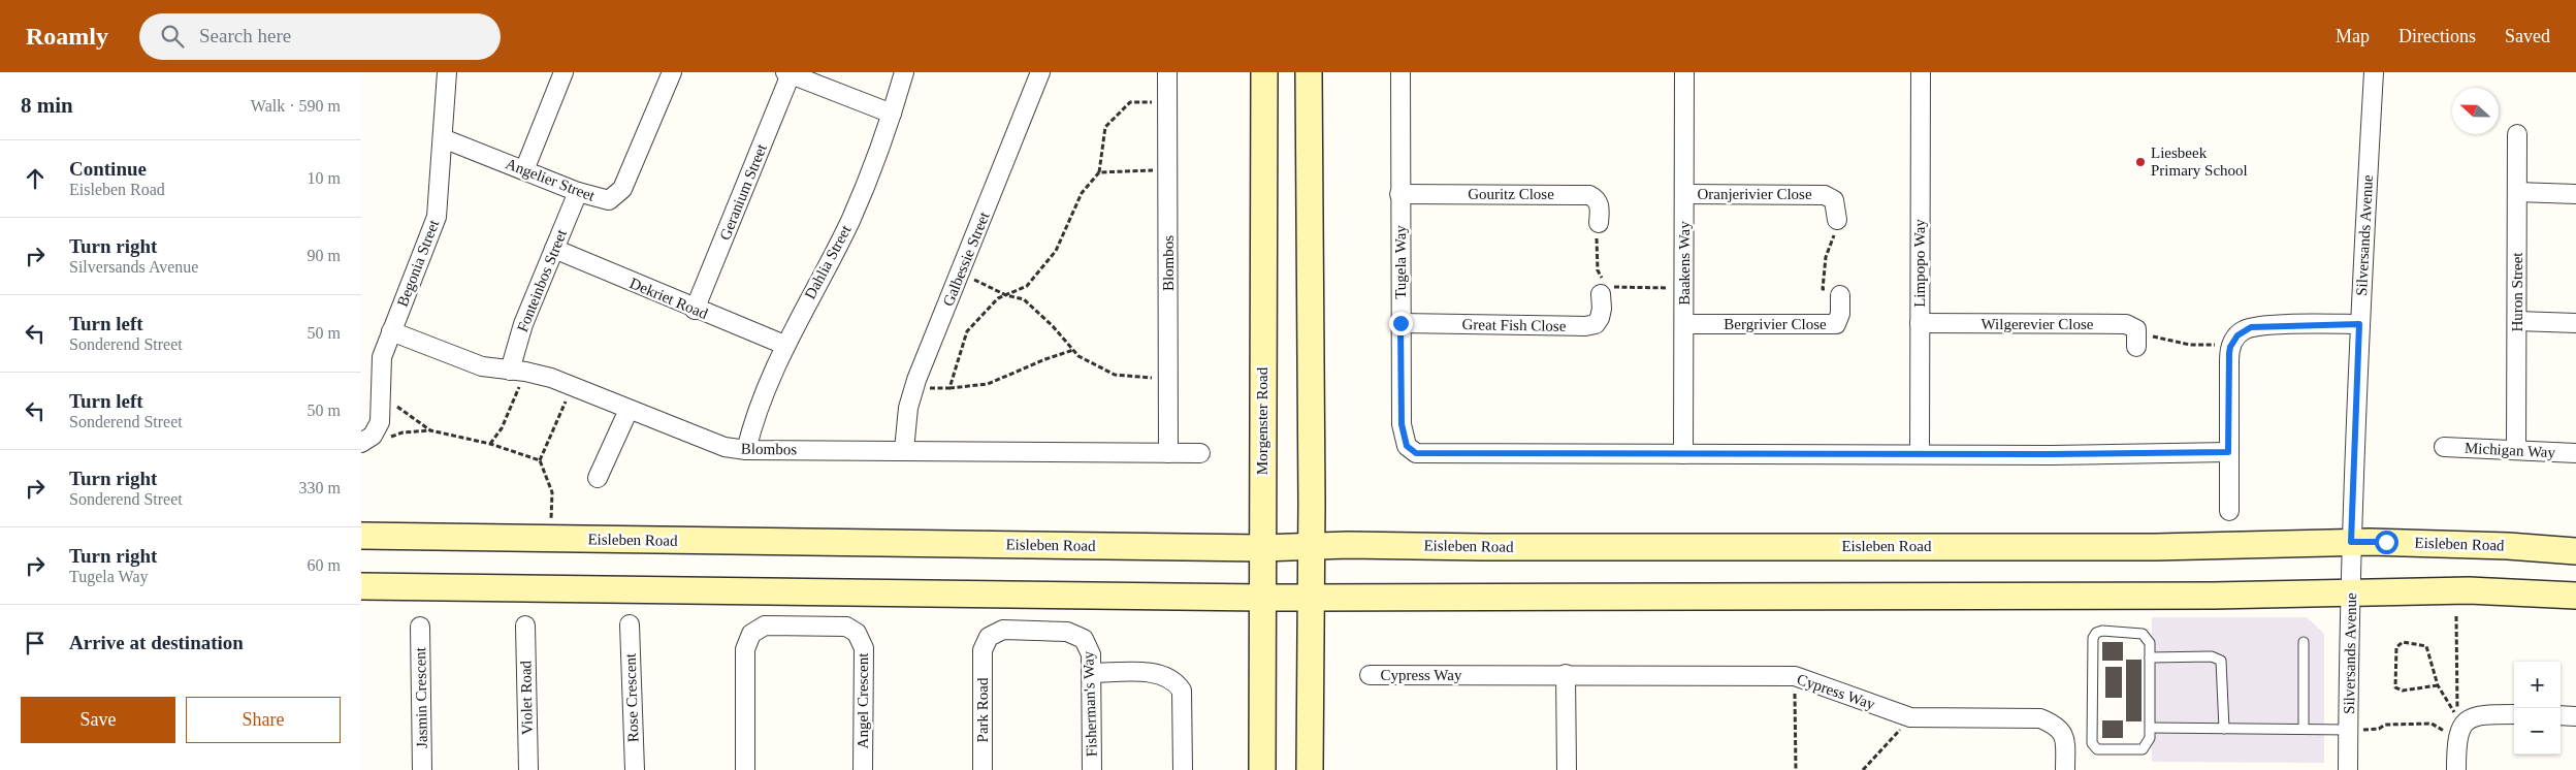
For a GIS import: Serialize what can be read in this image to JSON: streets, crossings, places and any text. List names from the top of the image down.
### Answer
{
  "streets": {
    "main road": ["Morgenster Road", "Eisleben Road"],
    "street": [
      "Angelier Street",
      "Geranium Street",
      "Gouritz Close",
      "Oranjerivier Close",
      "Silversands Avenue",
      "Galbessie Street",
      "Dahlia Street",
      "Tugela Way",
      "Begonia Street",
      "Blombos",
      "Baakens Way",
      "Limpopo Way",
      "Fonteinbos Street",
      "Huron Street",
      "Dekriet Road",
      "Bergrivier Close",
      "Wilgerevier Close",
      "Great Fish Close",
      "Michigan Way",
      "Cypress Way",
      "Jasmin Crescent",
      "Violet Road",
      "Rose Crescent",
      "Angel Crescent",
      "Fisherman's Way",
      "Park Road"
    ]
  },
  "crossings": [
    ["Angelier Street", "Begonia Street"],
    ["Angelier Street", "Fonteinbos Street"],
    ["Geranium Street", "Dekriet Road"],
    ["Gouritz Close", "Tugela Way"],
    ["Oranjerivier Close", "Baakens Way"],
    ["Silversands Avenue", "Eisleben Road"],
    ["Galbessie Street", "Blombos"],
    ["Dahlia Street", "Blombos"],
    ["Dahlia Street", "Dekriet Road"],
    ["Tugela Way", "Baakens Way"],
    ["Tugela Way", "Great Fish Close"],
    ["Begonia Street", "Blombos"],
    ["Blombos", "Fonteinbos Street"],
    ["Baakens Way", "Bergrivier Close"],
    ["Limpopo Way", "Wilgerevier Close"],
    ["Fonteinbos Street", "Dekriet Road"],
    ["Huron Street", "Michigan Way"],
    ["Morgenster Road", "Eisleben Road"],
    ["Fisherman's Way", "Park Road"]
  ],
  "places": ["Liesbeek Primary School"],
  "north": "left",
  "page": {
    "header": "Roamly",
    "search": "Search here",
    "nav": ["Map", "Directions", "Saved"],
    "heading": ["8 min", "Walk · 590 m"],
    "list": [
      ["Continue", "Eisleben Road", "10 m"],
      ["Turn right", "Silversands Avenue", "90 m"],
      ["Turn left", "Sonderend Street", "50 m"],
      ["Turn left", "Sonderend Street", "50 m"],
      ["Turn right", "Sonderend Street", "330 m"],
      ["Turn right", "Tugela Way", "60 m"],
      "Arrive at destination"
    ],
    "map_buttons": ["+", "−"],
    "buttons": ["Save", "Share"]
  }
}
